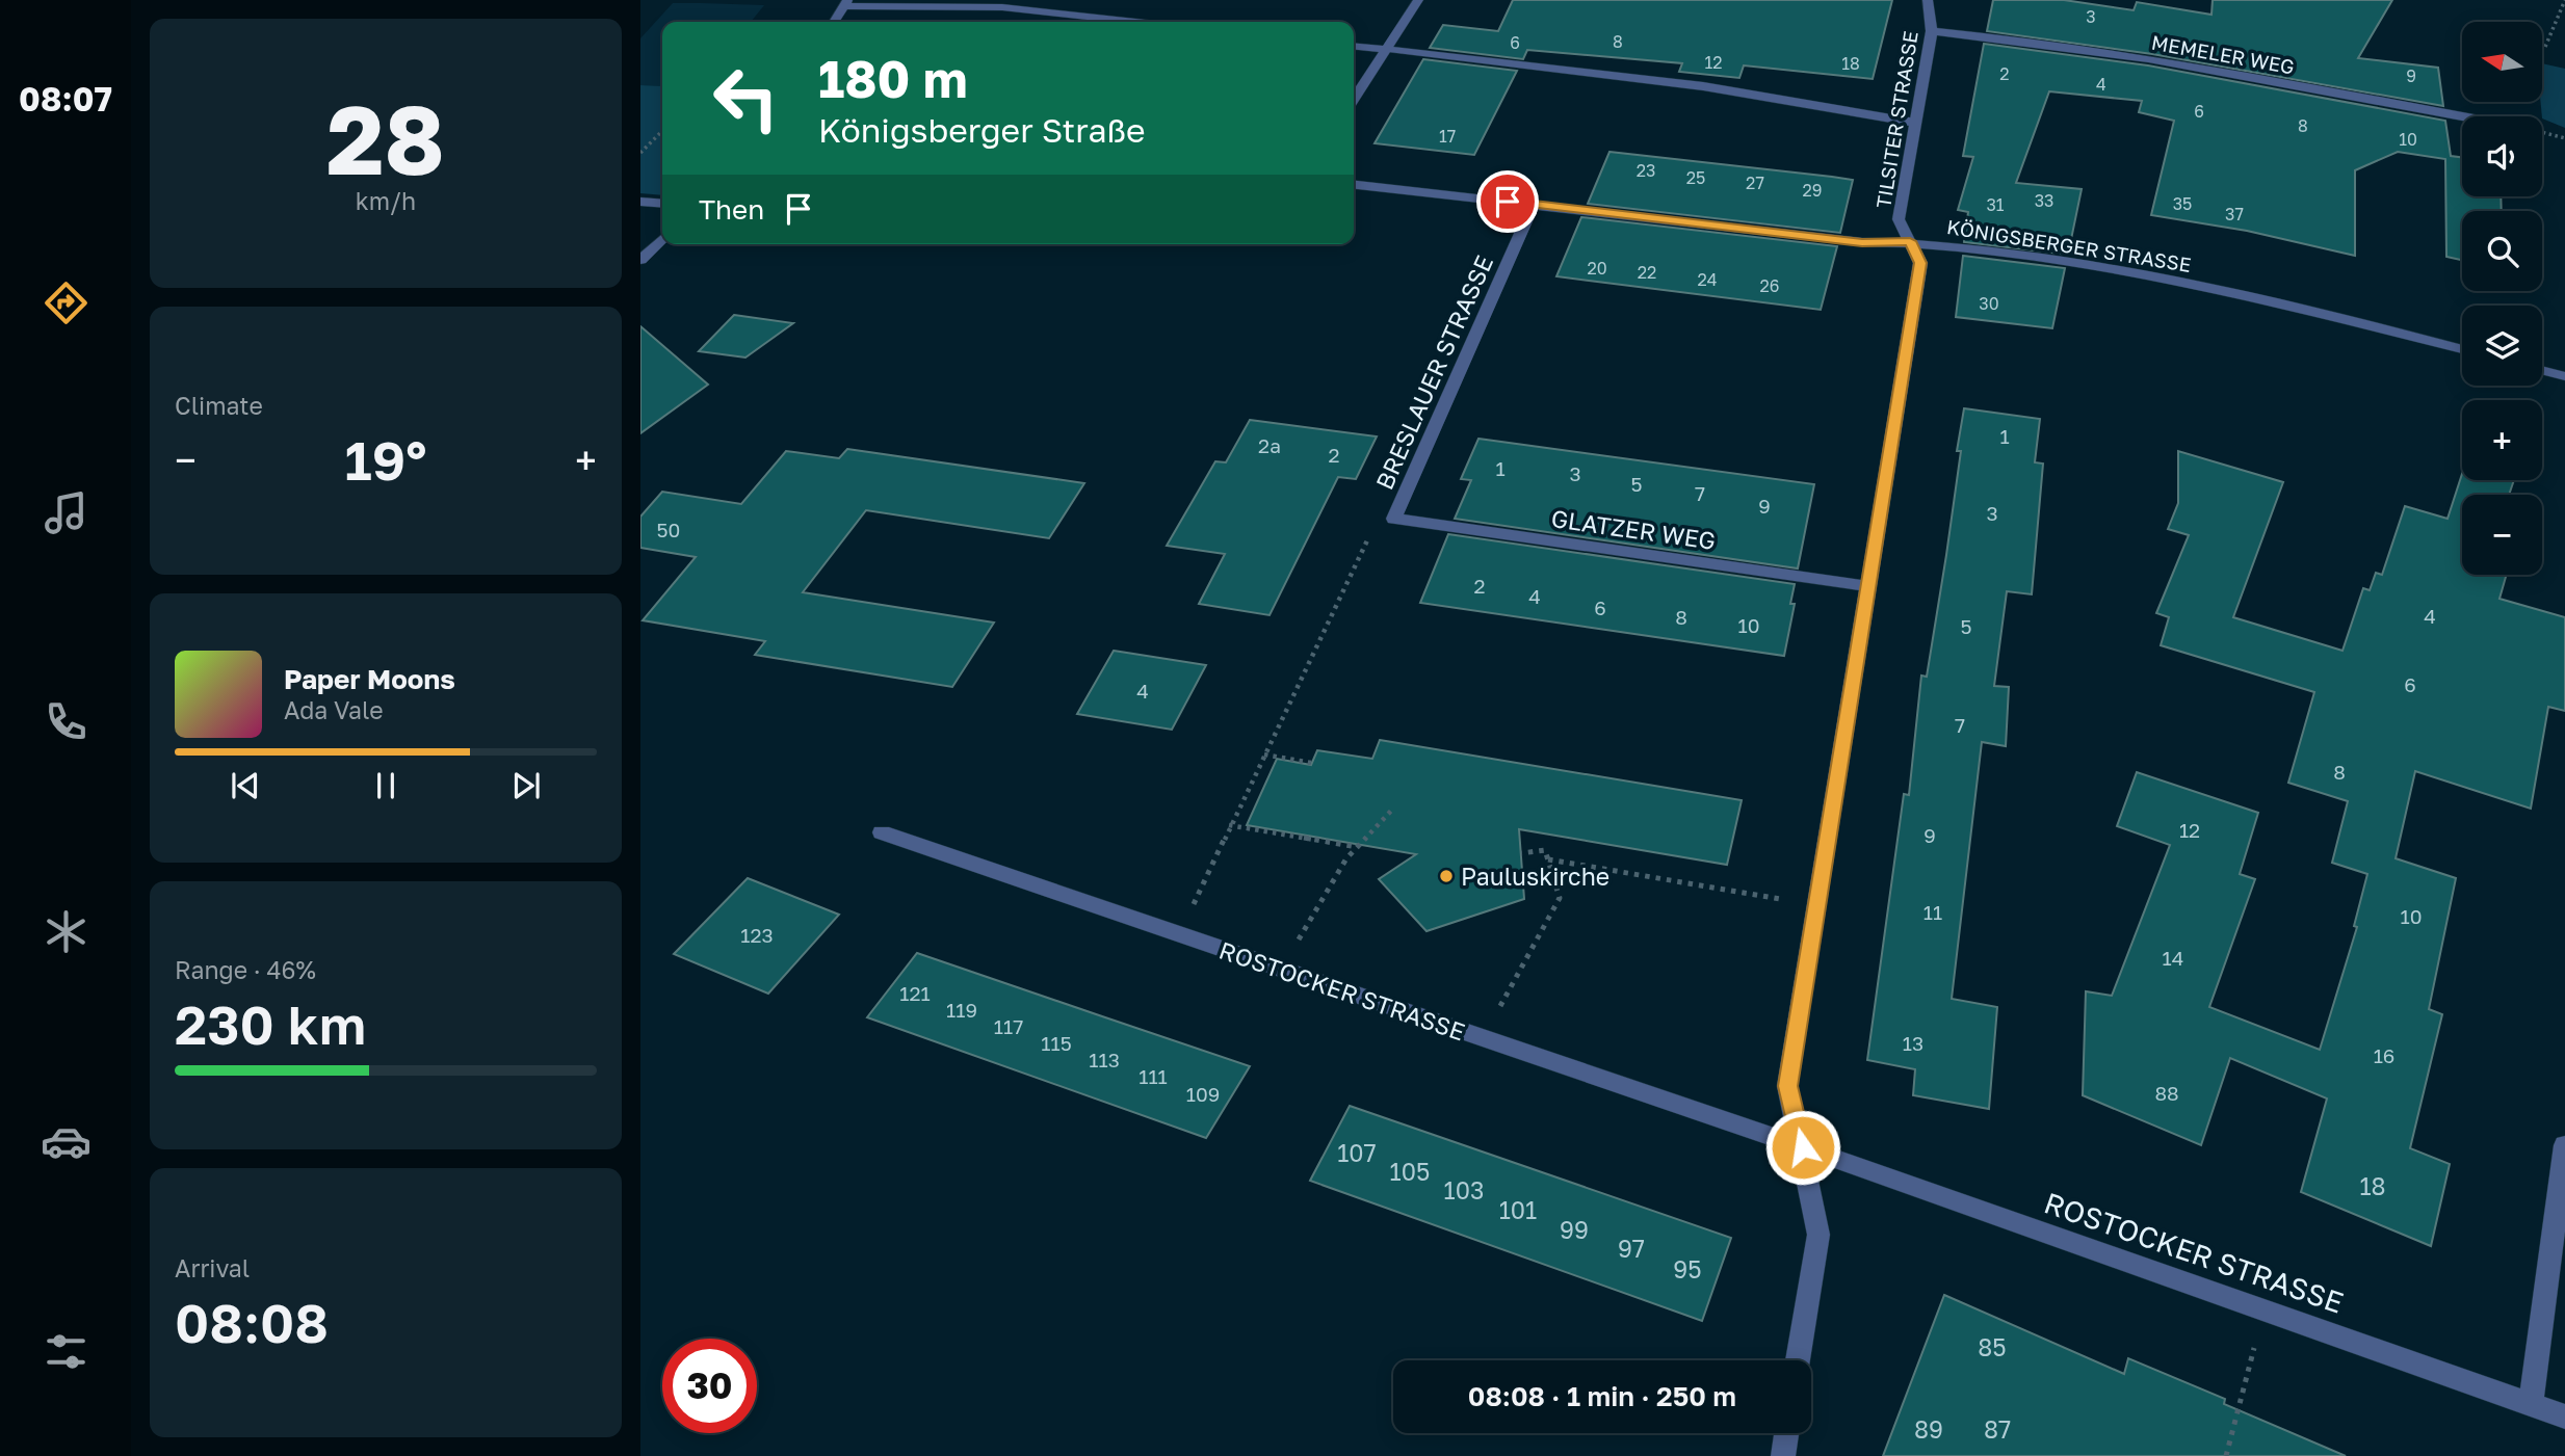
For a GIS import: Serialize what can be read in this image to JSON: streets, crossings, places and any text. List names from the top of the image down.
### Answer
{
  "streets": {
    "street": [
      "MEMELER WEG",
      "TILSITER STRASSE",
      "KÖNIGSBERGER STRASSE",
      "BRESLAUER STRASSE",
      "GLATZER WEG",
      "ROSTOCKER STRASSE"
    ]
  },
  "crossings": [
    ["MEMELER WEG", "TILSITER STRASSE"],
    ["TILSITER STRASSE", "KÖNIGSBERGER STRASSE"],
    ["TILSITER STRASSE", "GLATZER WEG"],
    ["TILSITER STRASSE", "ROSTOCKER STRASSE"],
    ["KÖNIGSBERGER STRASSE", "BRESLAUER STRASSE"],
    ["BRESLAUER STRASSE", "GLATZER WEG"]
  ],
  "places": ["Pauluskirche"],
  "house_numbers": [
    "3",
    "8",
    "6",
    "12",
    "18",
    "2",
    "9",
    "4",
    "6",
    "8",
    "17",
    "10",
    "23",
    "25",
    "27",
    "29",
    "33",
    "35",
    "31",
    "37",
    "20",
    "22",
    "24",
    "26",
    "30",
    "1",
    "2a",
    "2",
    "1",
    "3",
    "5",
    "7",
    "9",
    "3",
    "50",
    "2",
    "4",
    "6",
    "4",
    "8",
    "10",
    "5",
    "6",
    "4",
    "7",
    "8",
    "12",
    "9",
    "11",
    "10",
    "123",
    "14",
    "121",
    "119",
    "117",
    "115",
    "13",
    "16",
    "113",
    "111",
    "88",
    "109",
    "107",
    "105",
    "18",
    "103",
    "101",
    "99",
    "97",
    "95",
    "85",
    "89",
    "87"
  ],
  "north": "left",
  "page": {
    "tabs": "08:07",
    "tile": [
      ["28", "km/h"],
      "Climate",
      ["Range · 46%", "230 km"],
      ["Arrival", "08:08"]
    ],
    "map_buttons": ["+", "−"],
    "turn": ["180 m", "Königsberger Straße"],
    "then": "Then",
    "heat": ["−", "19°", "+"],
    "song": ["Paper Moons", "Ada Vale"],
    "limit": "30",
    "trip": "08:08 · 1 min · 250 m"
  }
}
